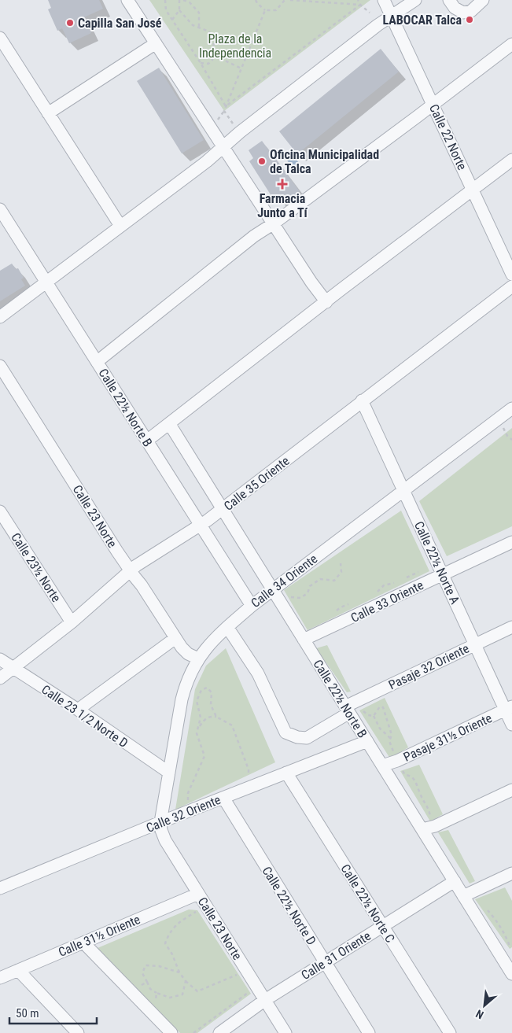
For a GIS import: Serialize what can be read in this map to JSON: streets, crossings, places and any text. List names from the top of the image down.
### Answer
{
  "streets": {
    "street": [
      "Calle 22 Norte",
      "Calle 22½ Norte B",
      "Calle 35 Oriente",
      "Calle 23 Norte",
      "Calle 22½ Norte A",
      "Calle 23½ Norte",
      "Calle 34 Oriente",
      "Calle 33 Oriente",
      "Pasaje 32 Oriente",
      "Calle 23 1/2 Norte D",
      "Pasaje 31½ Oriente",
      "Calle 32 Oriente",
      "Calle 22½ Norte C",
      "Calle 22½ Norte D",
      "Calle 31½ Oriente",
      "Calle 31 Oriente"
    ]
  },
  "crossings": [
    ["Calle 22½ Norte B", "Calle 35 Oriente"],
    ["Calle 22½ Norte B", "Calle 34 Oriente"],
    ["Calle 22½ Norte B", "Calle 33 Oriente"],
    ["Calle 22½ Norte B", "Pasaje 32 Oriente"],
    ["Calle 22½ Norte B", "Pasaje 31½ Oriente"],
    ["Calle 22½ Norte B", "Calle 32 Oriente"],
    ["Calle 22½ Norte B", "Calle 31 Oriente"],
    ["Calle 35 Oriente", "Calle 23 Norte"],
    ["Calle 35 Oriente", "Calle 22½ Norte A"],
    ["Calle 35 Oriente", "Calle 23½ Norte"],
    ["Calle 35 Oriente", "Calle 23 1/2 Norte D"],
    ["Calle 23 Norte", "Calle 34 Oriente"],
    ["Calle 23 Norte", "Calle 32 Oriente"],
    ["Calle 23 Norte", "Calle 31½ Oriente"],
    ["Calle 23 Norte", "Calle 31 Oriente"],
    ["Calle 22½ Norte A", "Calle 34 Oriente"],
    ["Calle 22½ Norte A", "Calle 33 Oriente"],
    ["Calle 22½ Norte A", "Pasaje 32 Oriente"],
    ["Calle 22½ Norte A", "Pasaje 31½ Oriente"],
    ["Calle 34 Oriente", "Pasaje 32 Oriente"],
    ["Calle 34 Oriente", "Calle 23 1/2 Norte D"],
    ["Calle 34 Oriente", "Calle 32 Oriente"],
    ["Calle 32 Oriente", "Calle 22½ Norte C"],
    ["Calle 32 Oriente", "Calle 22½ Norte D"],
    ["Calle 22½ Norte C", "Calle 31 Oriente"],
    ["Calle 22½ Norte D", "Calle 31 Oriente"]
  ],
  "parks": ["Plaza de la Independencia"],
  "places": {
    "other": ["LABOCAR Talca", "Capilla San José", "Oficina Municipalidad de Talca"],
    "health": ["Farmacia Junto a Tí"]
  },
  "scale_bar": "50 m",
  "north": "bottom left"
}
